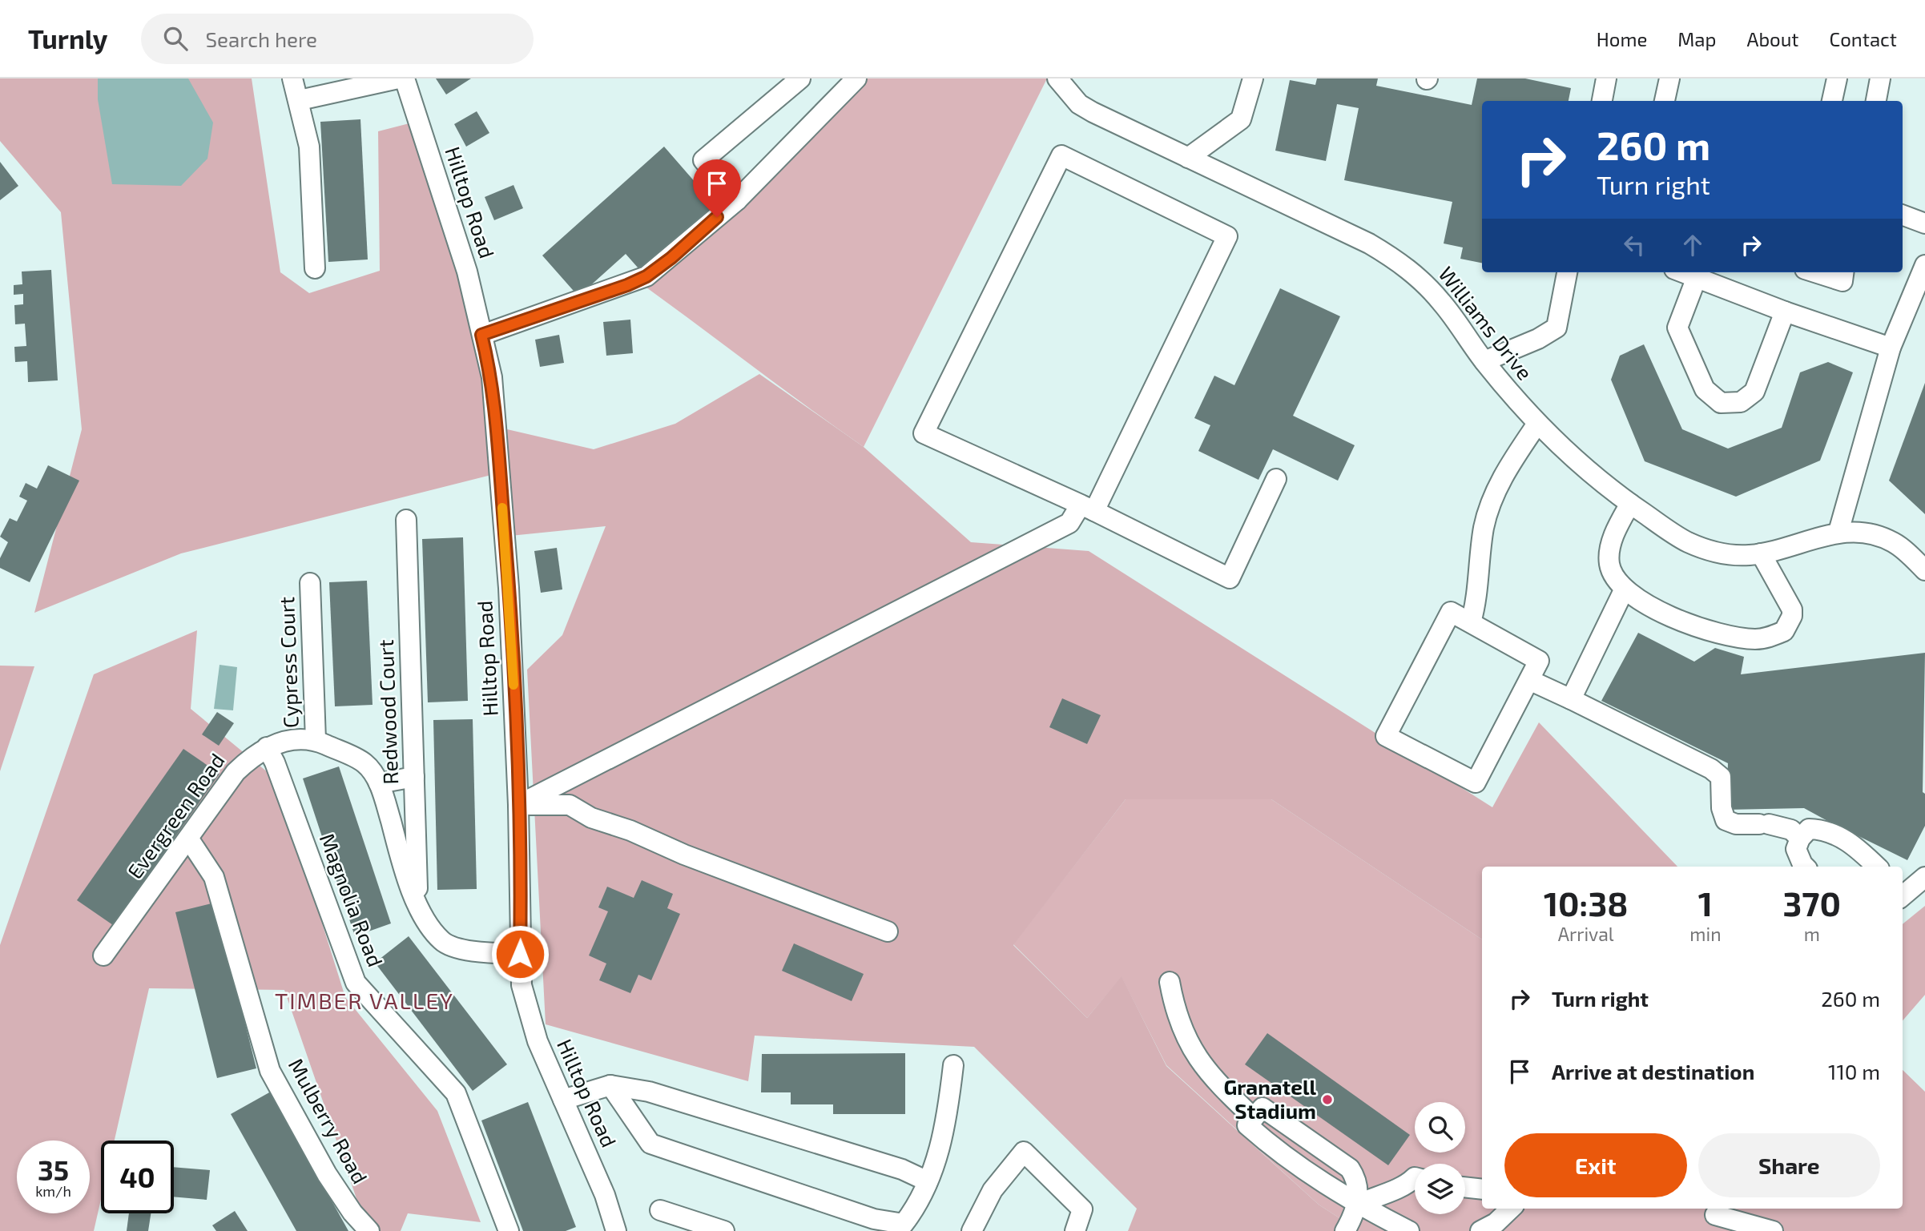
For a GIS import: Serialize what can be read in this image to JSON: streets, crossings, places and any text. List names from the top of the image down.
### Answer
{
  "streets": {
    "street": [
      "Hilltop Road",
      "Williams Drive",
      "Cypress Court",
      "Redwood Court",
      "Evergreen Road",
      "Magnolia Road",
      "Mulberry Road"
    ]
  },
  "crossings": [
    ["Hilltop Road", "Evergreen Road"],
    ["Cypress Court", "Evergreen Road"],
    ["Redwood Court", "Evergreen Road"],
    ["Evergreen Road", "Magnolia Road"],
    ["Evergreen Road", "Mulberry Road"]
  ],
  "districts": ["TIMBER VALLEY"],
  "places": ["Granatell Stadium"],
  "page": {
    "header": "Turnly",
    "search": "Search here",
    "nav": [
      "Home",
      "Map",
      "About",
      "Contact"
    ],
    "turn": ["260 m", "Turn right"],
    "eta": [
      "10:38",
      "Arrival",
      "1",
      "min",
      "370",
      "m"
    ],
    "list": [
      {
        "name": "Turn right",
        "value": "260 m"
      },
      {
        "name": "Arrive at destination",
        "value": "110 m"
      }
    ],
    "buttons": ["Exit", "Share"],
    "speed": "35 km/h",
    "limit": "40"
  }
}
